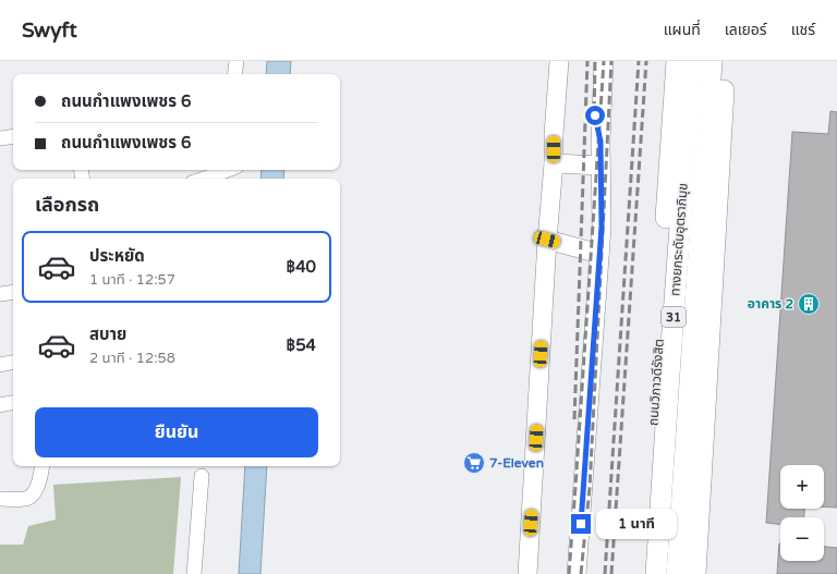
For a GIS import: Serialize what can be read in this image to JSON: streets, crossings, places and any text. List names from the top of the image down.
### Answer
{
  "streets": {
    "highway": ["ทางยกระดับอุตราภิมุข", "31", "ถนนวิภาวดีรังสิต"]
  },
  "places": {
    "building": ["อาคาร 2"],
    "supermarket": ["7-Eleven"]
  },
  "page": {
    "header": "Swyft",
    "nav": ["แผนที่", "เลเยอร์", "แชร์"],
    "banner": ["ถนนกำแพงเพชร 6", "ถนนกำแพงเพชร 6"],
    "heading": "เลือกรถ",
    "list": [
      {
        "name": "ประหยัด",
        "note": "1 นาที · 12:57",
        "value": "฿40"
      },
      {
        "name": "สบาย",
        "note": "2 นาที · 12:58",
        "value": "฿54"
      }
    ],
    "buttons": "ยืนยัน",
    "map_buttons": ["+", "−"],
    "bubble": "1 นาที"
  }
}
